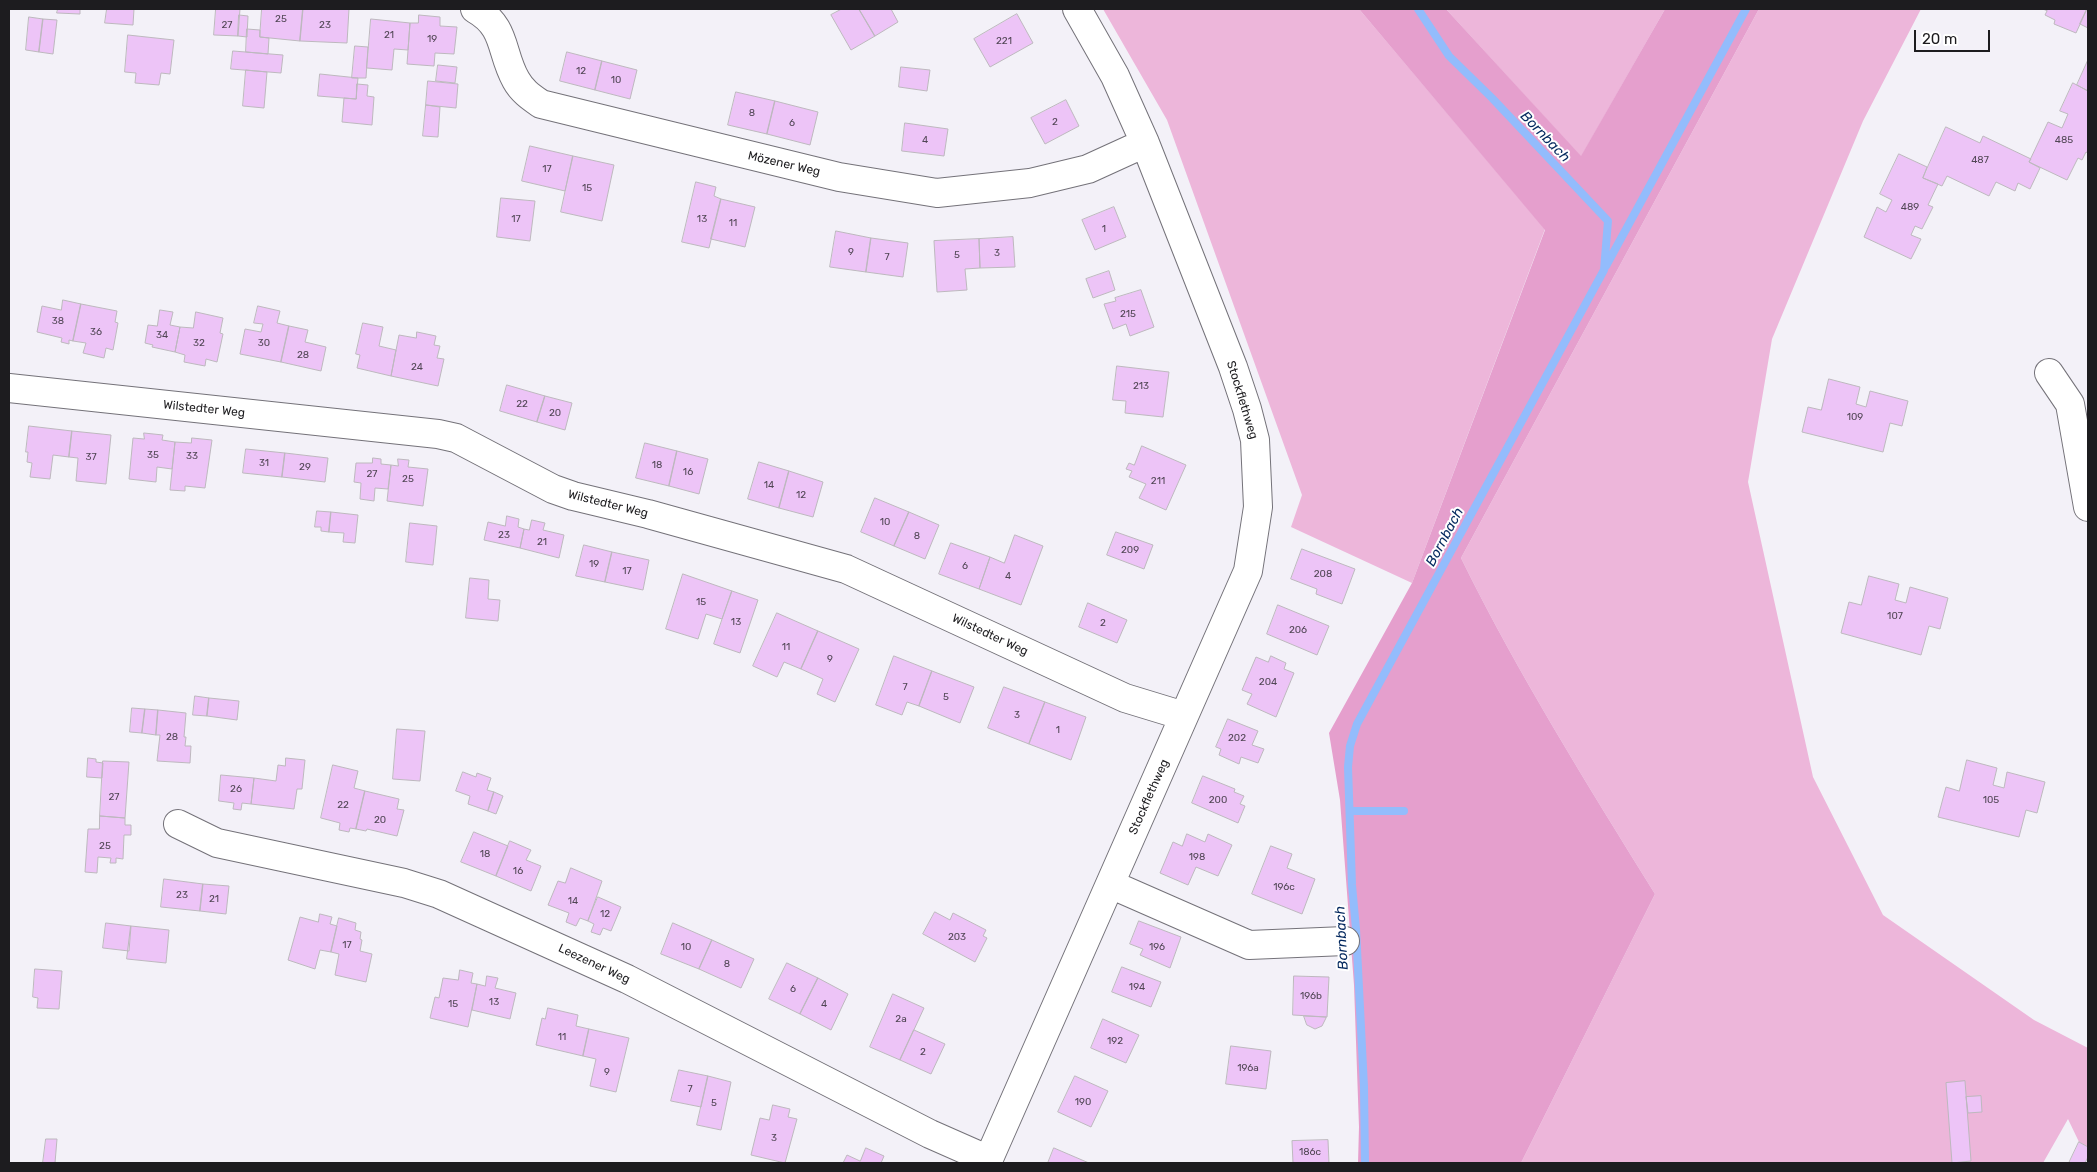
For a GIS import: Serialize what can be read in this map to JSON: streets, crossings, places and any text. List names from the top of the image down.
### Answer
{
  "streets": {
    "street": [
      "Mözener Weg",
      "Stockflethweg",
      "Wilstedter Weg",
      "Leezener Weg"
    ]
  },
  "crossings": [
    ["Mözener Weg", "Stockflethweg"],
    ["Stockflethweg", "Wilstedter Weg"],
    ["Stockflethweg", "Leezener Weg"]
  ],
  "water": ["Bornbach"],
  "house_numbers": [
    "25",
    "27",
    "23",
    "21",
    "19",
    "221",
    "12",
    "10",
    "8",
    "2",
    "6",
    "4",
    "485",
    "487",
    "17",
    "15",
    "489",
    "17",
    "13",
    "11",
    "1",
    "9",
    "3",
    "5",
    "7",
    "215",
    "38",
    "36",
    "34",
    "32",
    "30",
    "28",
    "24",
    "213",
    "22",
    "20",
    "109",
    "35",
    "33",
    "37",
    "31",
    "18",
    "29",
    "16",
    "27",
    "25",
    "211",
    "14",
    "12",
    "10",
    "23",
    "8",
    "21",
    "209",
    "19",
    "6",
    "17",
    "208",
    "4",
    "15",
    "107",
    "13",
    "2",
    "206",
    "11",
    "9",
    "204",
    "7",
    "5",
    "3",
    "1",
    "28",
    "202",
    "26",
    "27",
    "200",
    "105",
    "22",
    "20",
    "25",
    "18",
    "198",
    "16",
    "196c",
    "23",
    "21",
    "14",
    "12",
    "203",
    "17",
    "10",
    "196",
    "8",
    "194",
    "6",
    "196b",
    "13",
    "15",
    "4",
    "2a",
    "11",
    "192",
    "2",
    "196a",
    "9",
    "7",
    "190",
    "5",
    "3",
    "186c"
  ],
  "scale_bar": "20 m"
}
